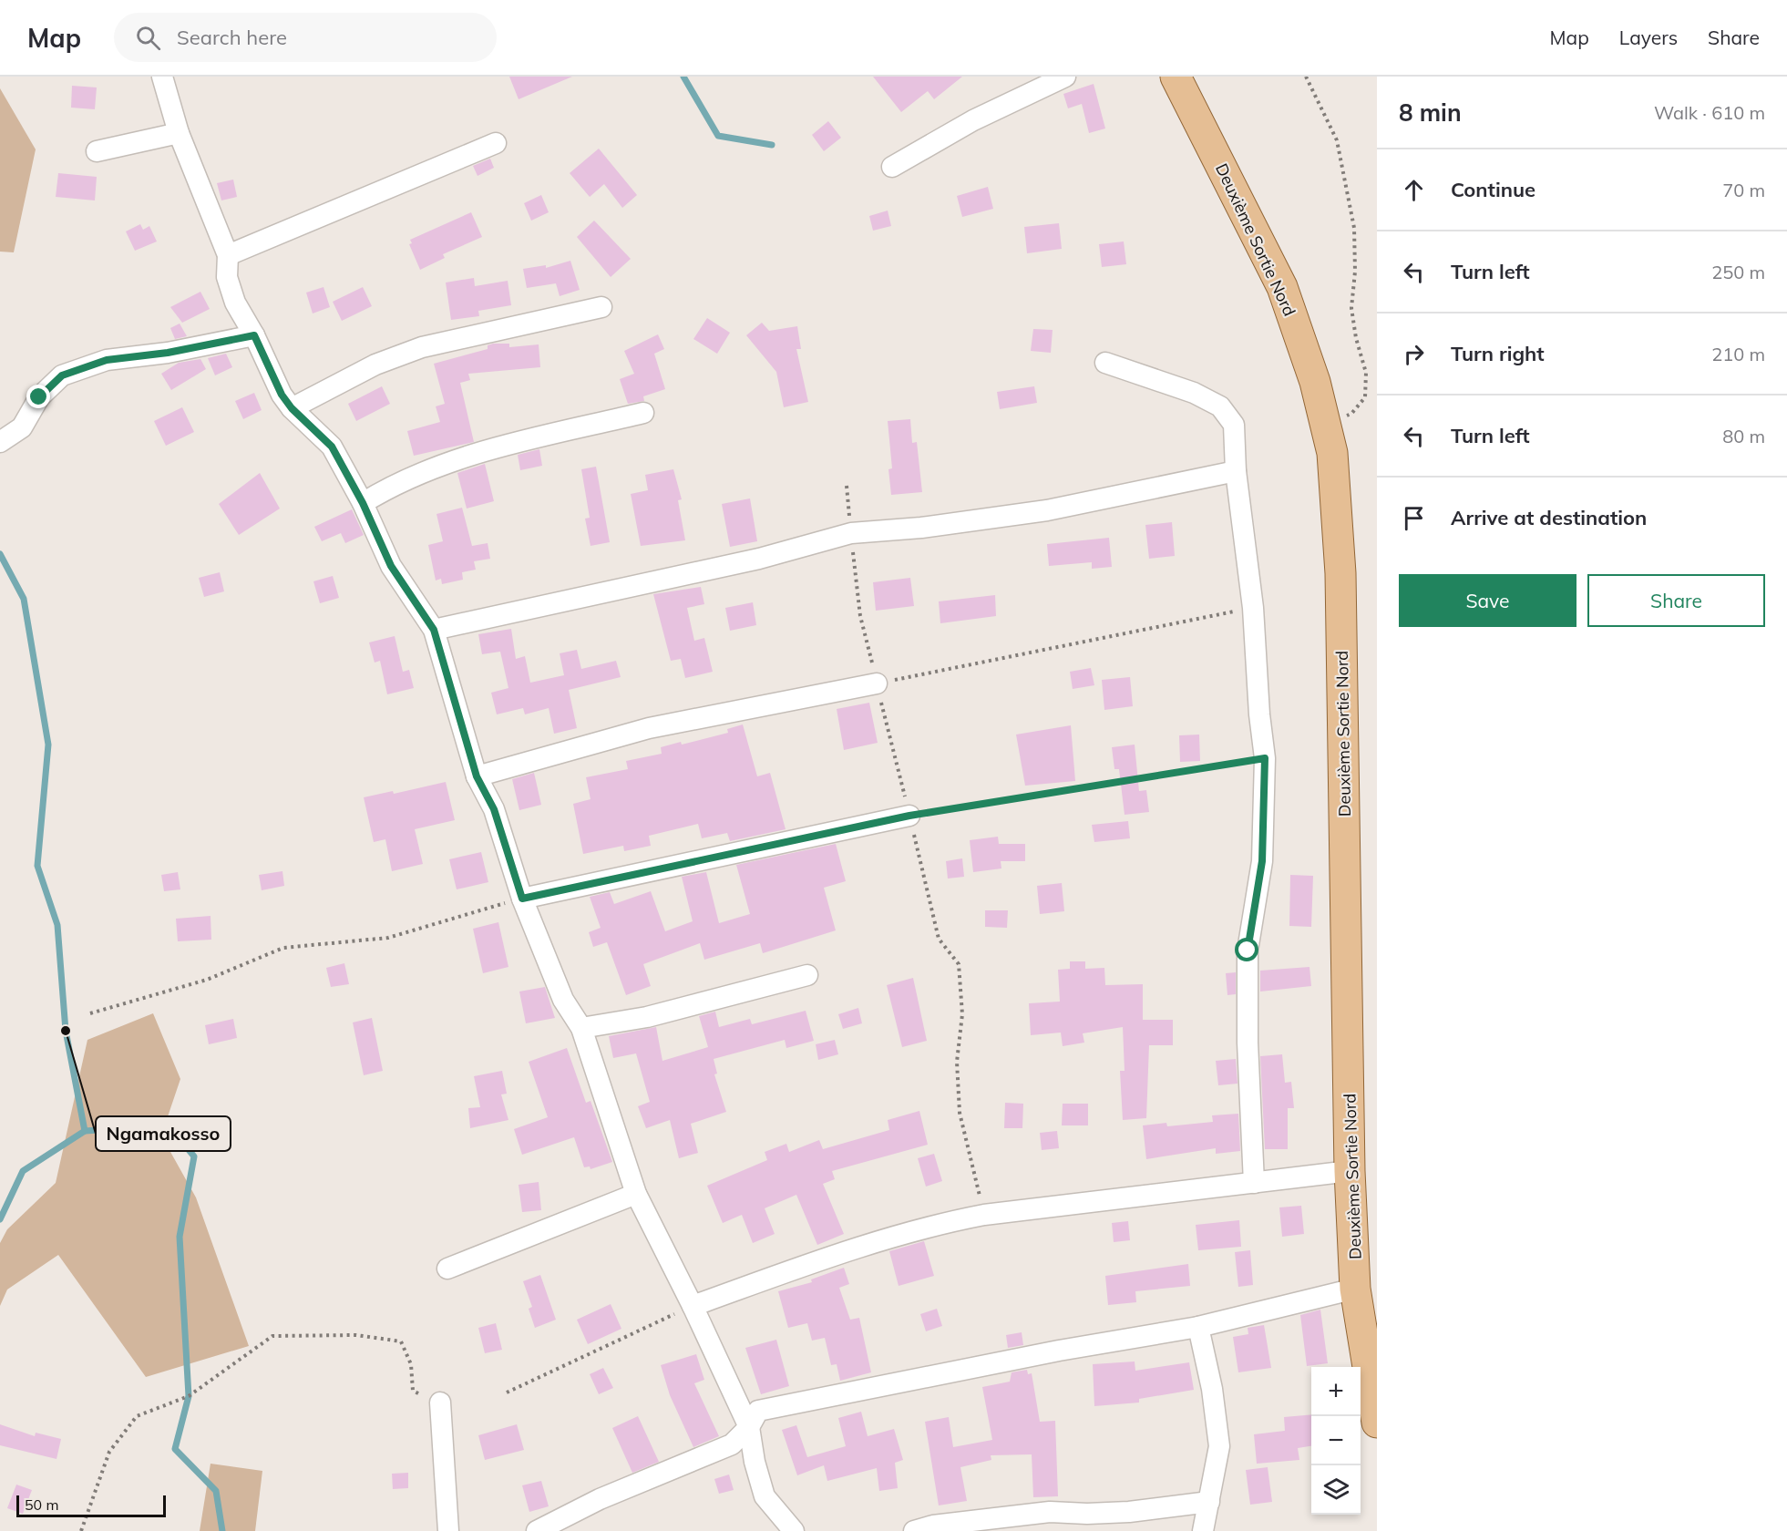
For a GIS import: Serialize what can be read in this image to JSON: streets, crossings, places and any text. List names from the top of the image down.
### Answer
{
  "streets": {
    "main road": ["Deuxième Sortie Nord"]
  },
  "places": ["Ngamakosso"],
  "scale_bar": "50 m",
  "page": {
    "header": "Map",
    "search": "Search here",
    "nav": ["Map", "Layers", "Share"],
    "heading": ["8 min", "Walk · 610 m"],
    "list": [
      ["Continue", "70 m"],
      ["Turn left", "250 m"],
      ["Turn right", "210 m"],
      ["Turn left", "80 m"],
      "Arrive at destination"
    ],
    "buttons": ["Save", "Share"],
    "map_buttons": ["+", "−"],
    "scale": "50 m"
  }
}
